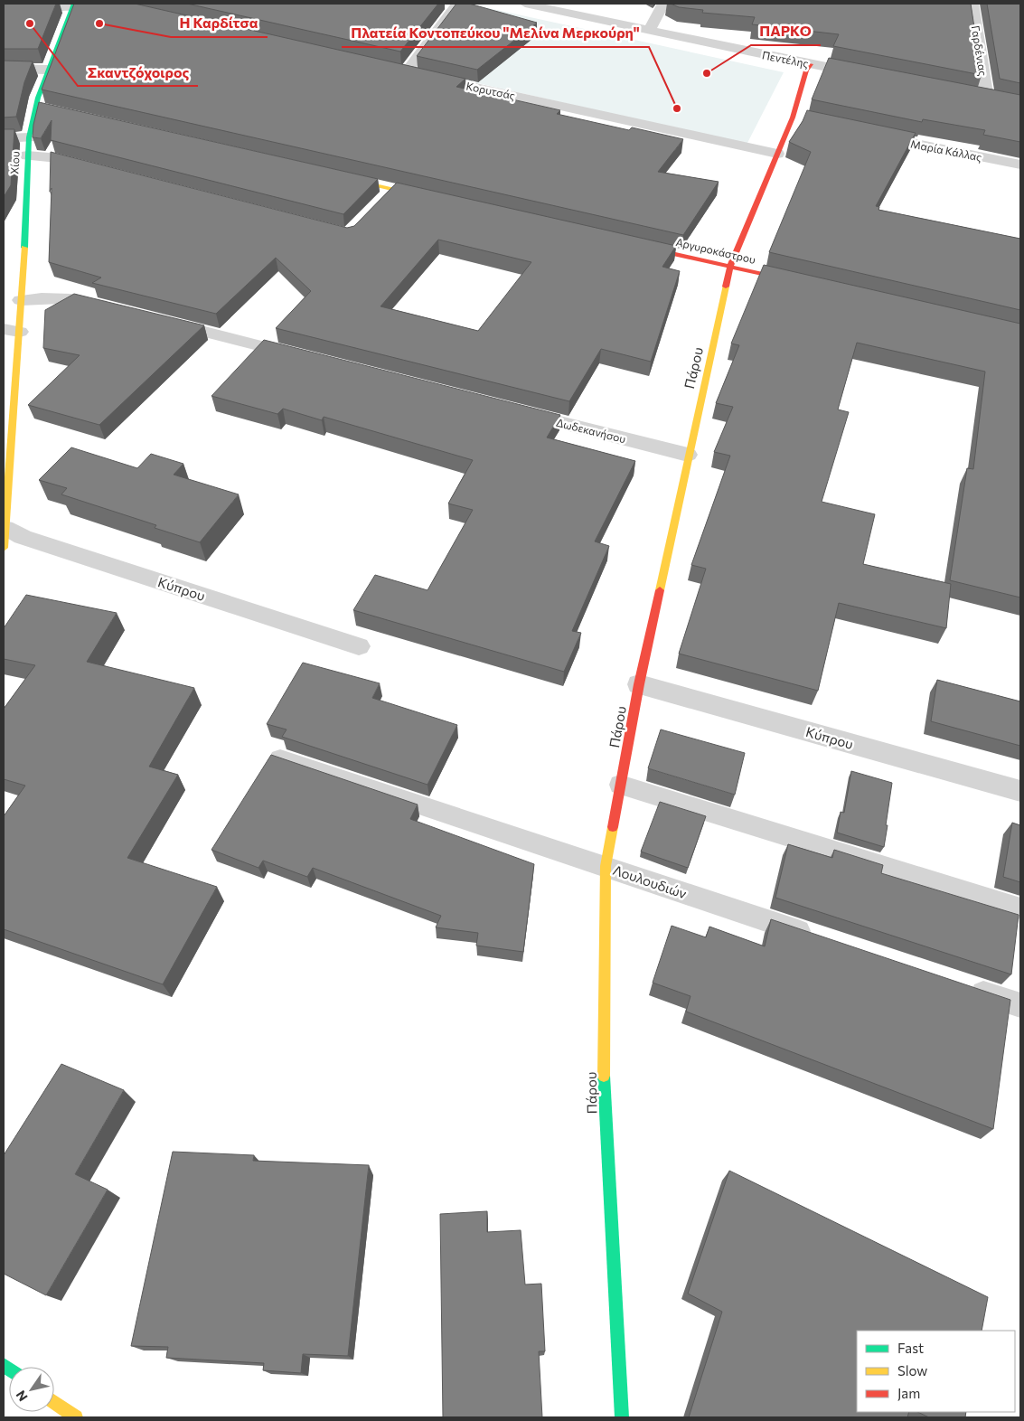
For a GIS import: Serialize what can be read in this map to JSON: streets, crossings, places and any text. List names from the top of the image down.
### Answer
{
  "streets": {
    "street": [
      "Γαρδένιας",
      "Πεντέλης",
      "Κορυτσάς",
      "Μαρία Κάλλας",
      "Χίου",
      "Αργυροκάστρου",
      "Πάρου",
      "Δωδεκανήσου",
      "Κύπρου"
    ],
    "lane": ["Λουλουδιών"]
  },
  "crossings": [
    ["Πεντέλης", "Πάρου"],
    ["Κορυτσάς", "Πάρου"],
    ["Χίου", "Κύπρου"],
    ["Αργυροκάστρου", "Πάρου"],
    ["Πάρου", "Δωδεκανήσου"],
    ["Πάρου", "Κύπρου"],
    ["Πάρου", "Λουλουδιών"]
  ],
  "places": [
    "Σκαντζόχοιρος",
    "Η Καρδίτσα",
    "ΠΑΡΚΟ",
    "Πλατεία Κοντοπεύκου \"Μελίνα Μερκούρη\""
  ],
  "legend": ["Fast", "Slow", "Jam"],
  "north": "bottom left"
}
